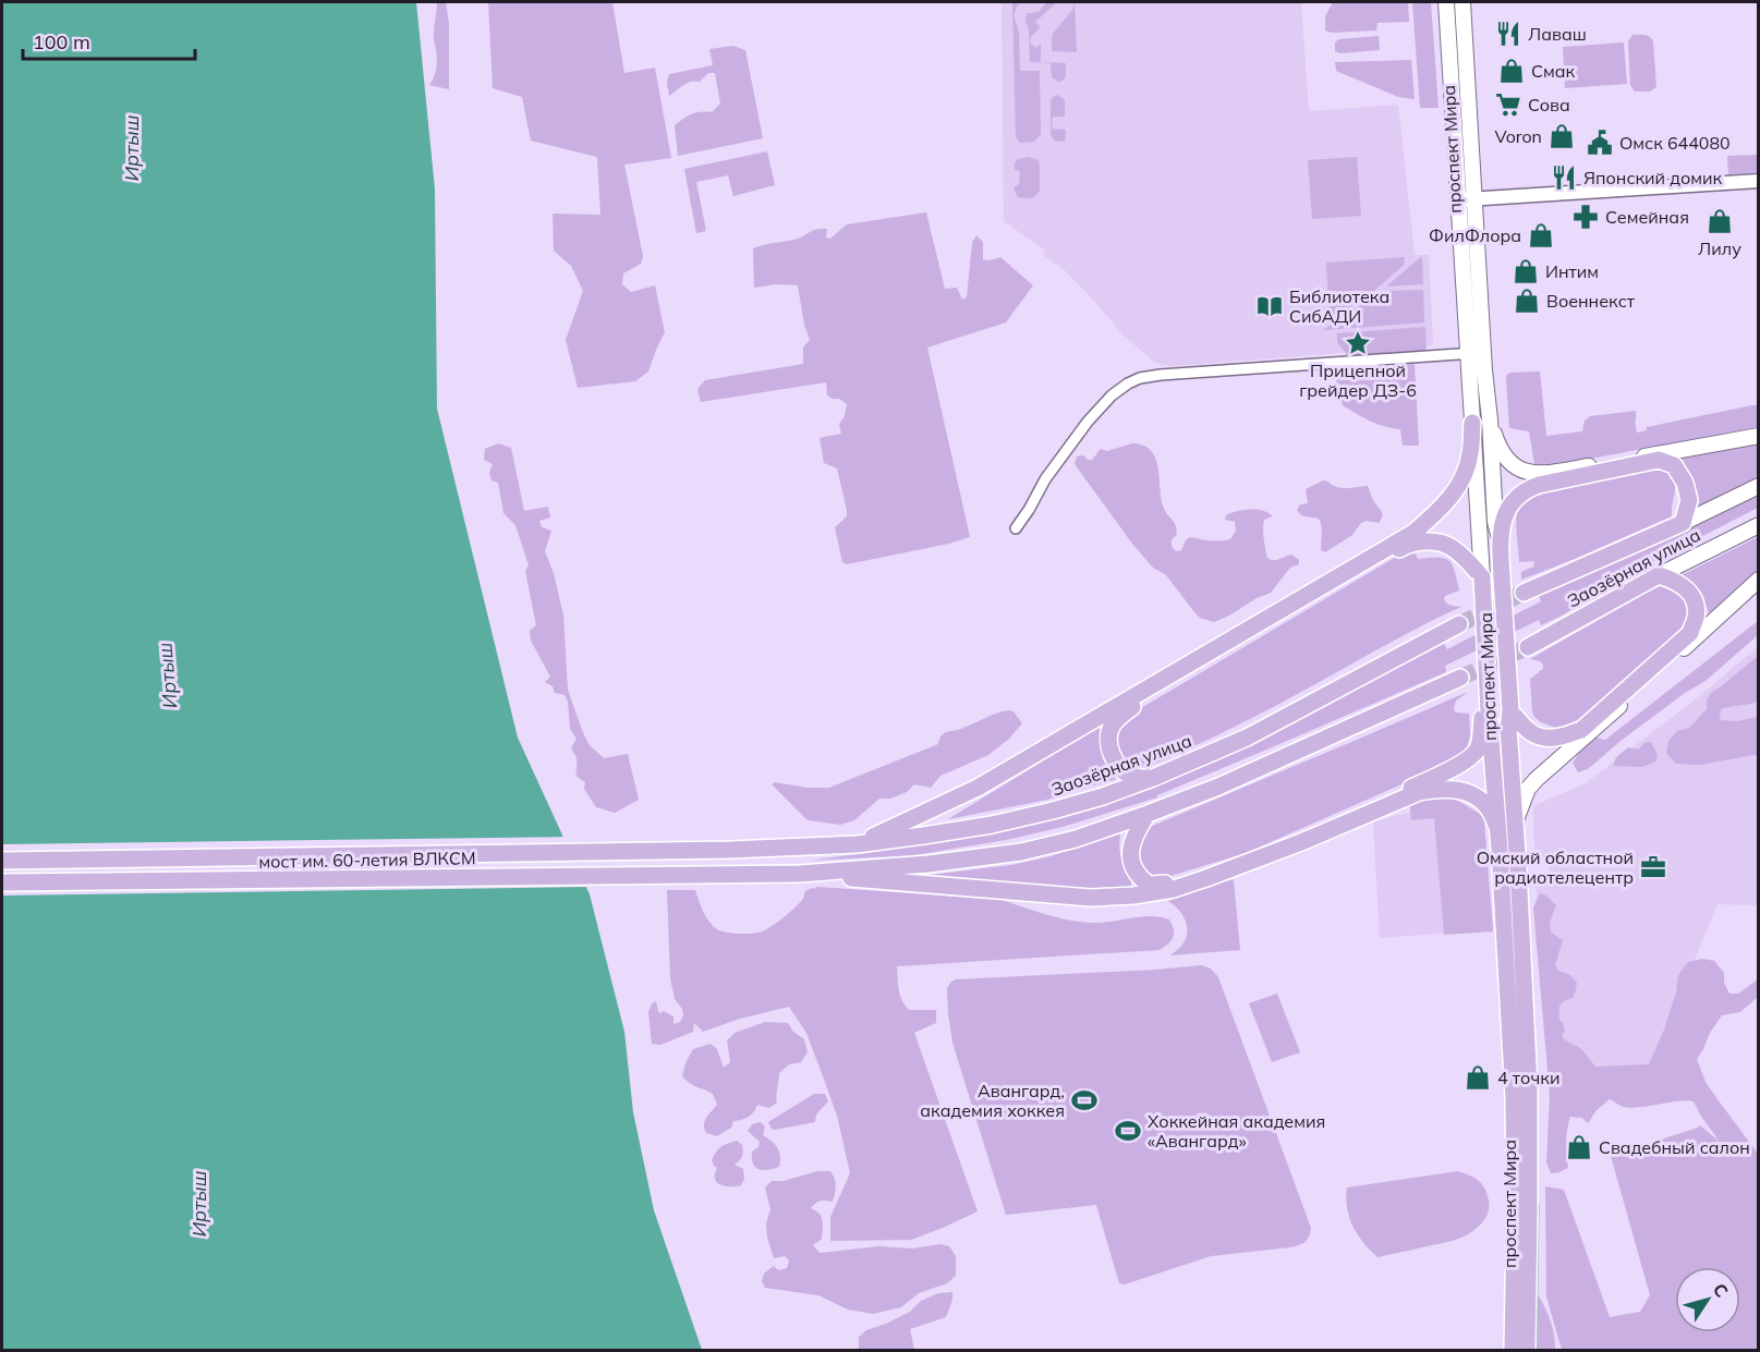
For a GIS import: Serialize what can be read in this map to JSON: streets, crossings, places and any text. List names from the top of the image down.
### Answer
{
  "streets": {
    "main road": ["проспект Мира", "Заозёрная улица", "мост им. 60-летия ВЛКСМ"]
  },
  "crossings": [
    ["Заозёрная улица", "мост им. 60-летия ВЛКСМ"]
  ],
  "water": ["Иртыш"],
  "places": {
    "restaurant": ["Лаваш", "Японский домик"],
    "shop": [
      "Смак",
      "Voron",
      "Лилу",
      "ФилФлора",
      "Интим",
      "Военнекст",
      "4 точки",
      "Свадебный салон"
    ],
    "supermarket": ["Сова"],
    "public building": ["Омск 644080"],
    "pharmacy": ["Семейная"],
    "library": ["Библиотека СибАДИ"],
    "place": ["Прицепной грейдер ДЗ-6"],
    "office": ["Омский областной радиотелецентр"],
    "sports": ["Авангард, академия хоккея", "Хоккейная академия «Авангард»"]
  },
  "scale_bar": "100 m",
  "north": "top right"
}
